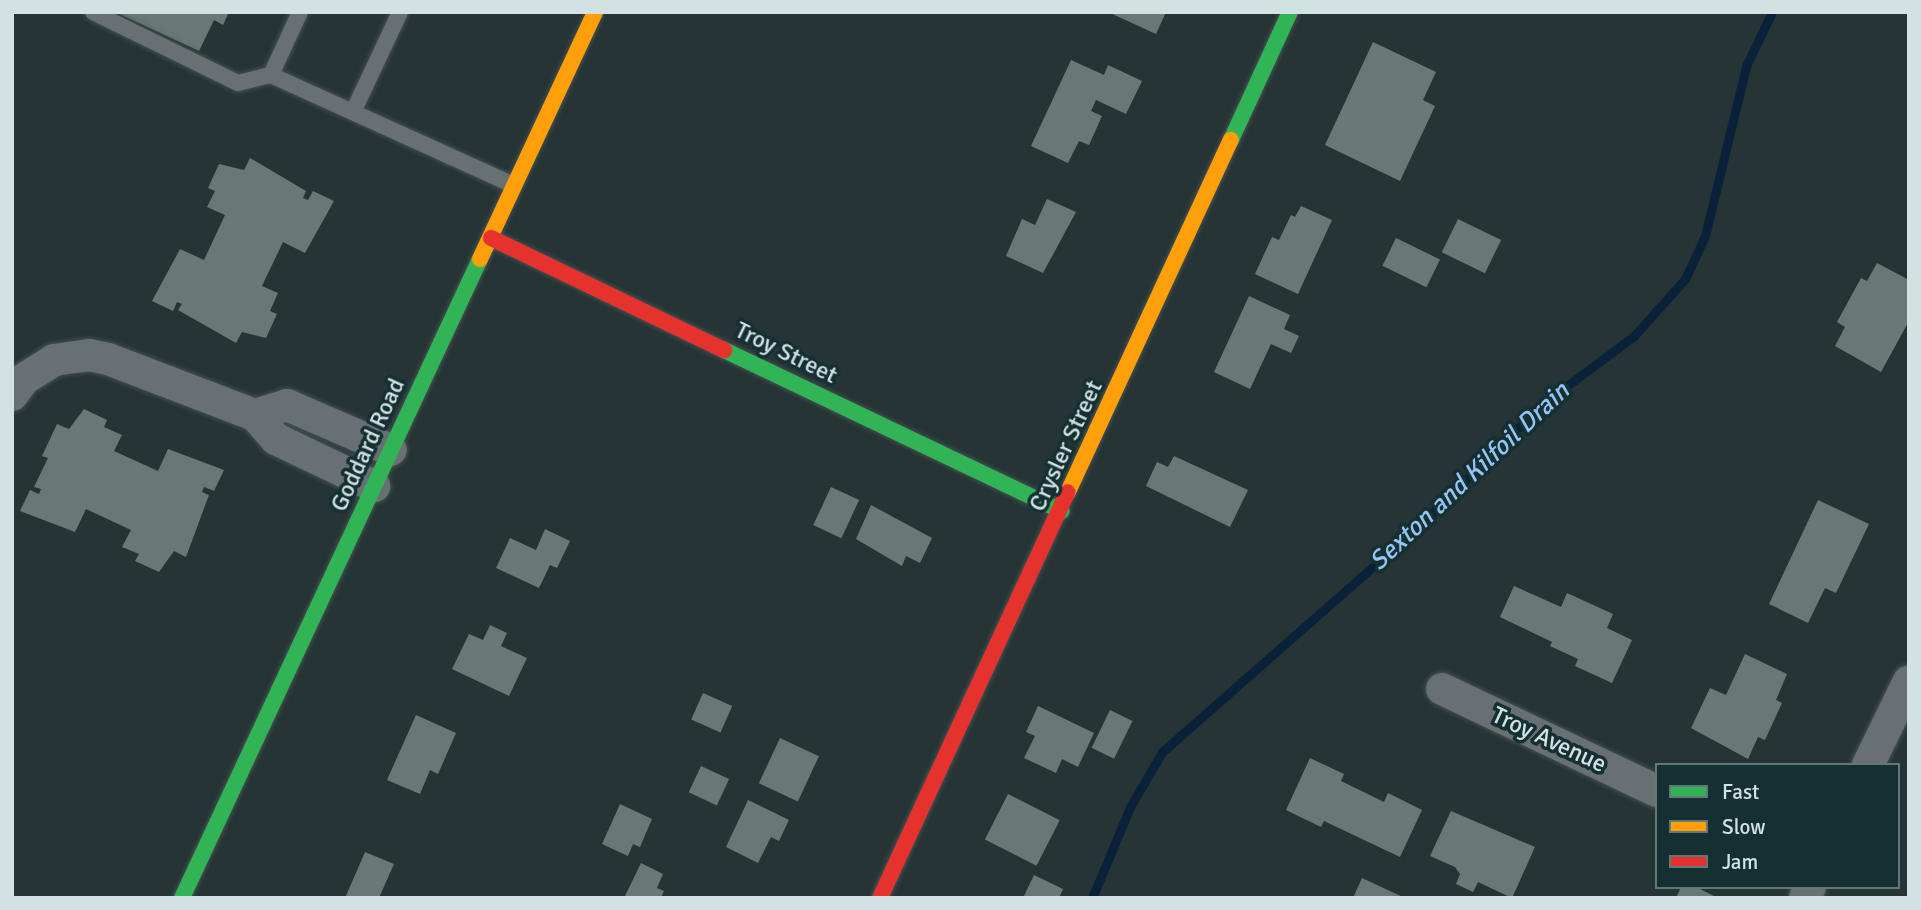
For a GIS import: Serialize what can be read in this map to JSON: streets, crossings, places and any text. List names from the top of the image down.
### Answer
{
  "streets": {
    "street": [
      "Troy Street",
      "Goddard Road",
      "Crysler Street",
      "Troy Avenue"
    ]
  },
  "crossings": [
    ["Troy Street", "Goddard Road"],
    ["Troy Street", "Crysler Street"]
  ],
  "water": ["Sexton and Kilfoil Drain"],
  "legend": ["Fast", "Slow", "Jam"]
}
